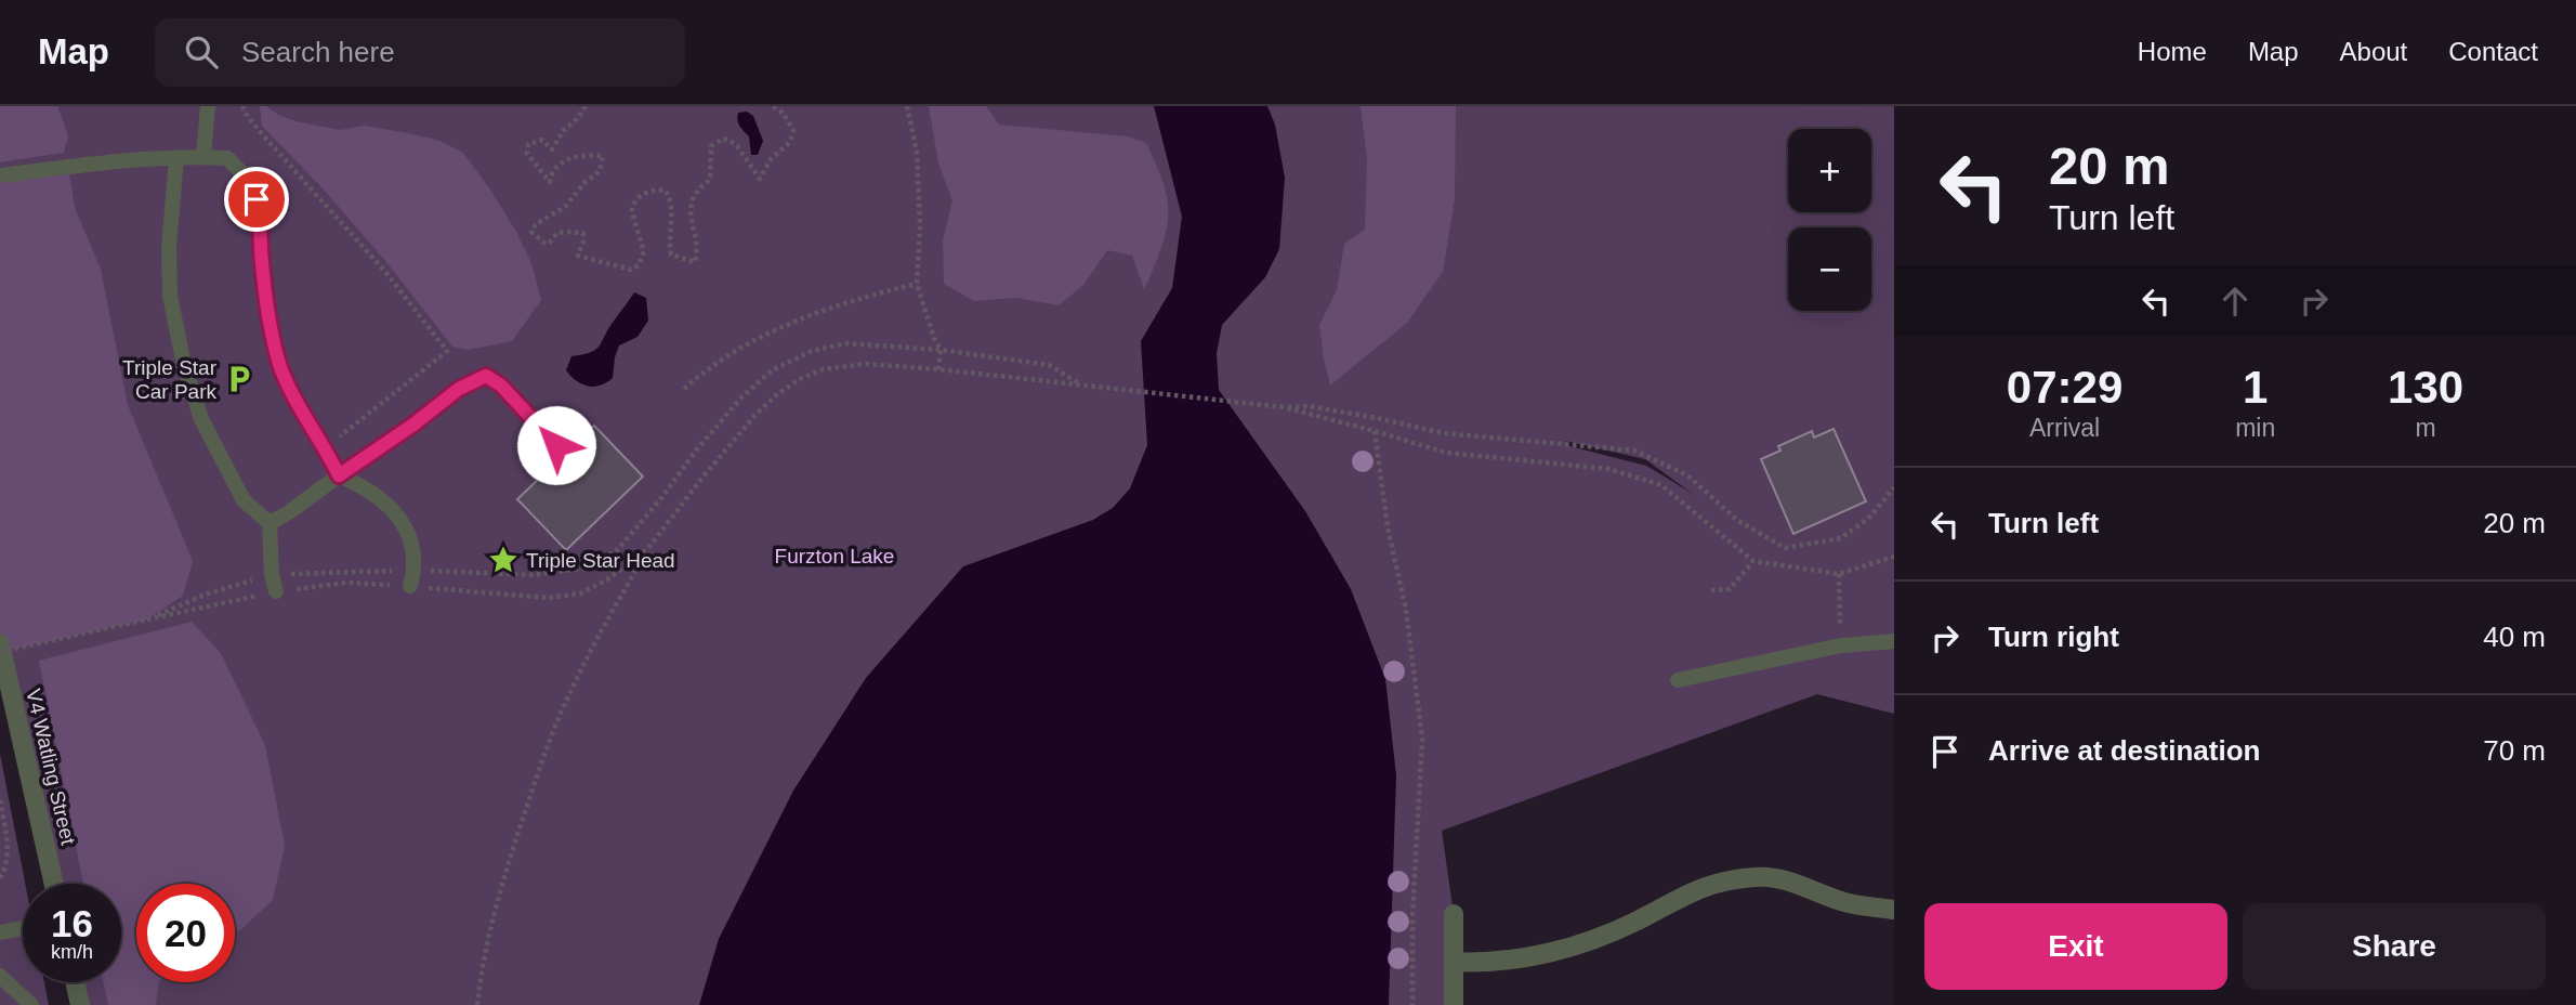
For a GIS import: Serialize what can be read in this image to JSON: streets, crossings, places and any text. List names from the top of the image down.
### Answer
{
  "streets": {
    "street": ["V4 Watling Street"]
  },
  "parks": ["Furzton Lake"],
  "places": {
    "parking": ["Triple Star Car Park"],
    "place": ["Triple Star Head"]
  },
  "page": {
    "header": "Map",
    "search": "Search here",
    "nav": [
      "Home",
      "Map",
      "About",
      "Contact"
    ],
    "turn": ["20 m", "Turn left"],
    "map_buttons": ["+", "−"],
    "eta": [
      "07:29",
      "Arrival",
      "1",
      "min",
      "130",
      "m"
    ],
    "list": [
      {
        "name": "Turn left",
        "value": "20 m"
      },
      {
        "name": "Turn right",
        "value": "40 m"
      },
      {
        "name": "Arrive at destination",
        "value": "70 m"
      }
    ],
    "speed": "16 km/h",
    "limit": "20",
    "buttons": ["Exit", "Share"]
  }
}
